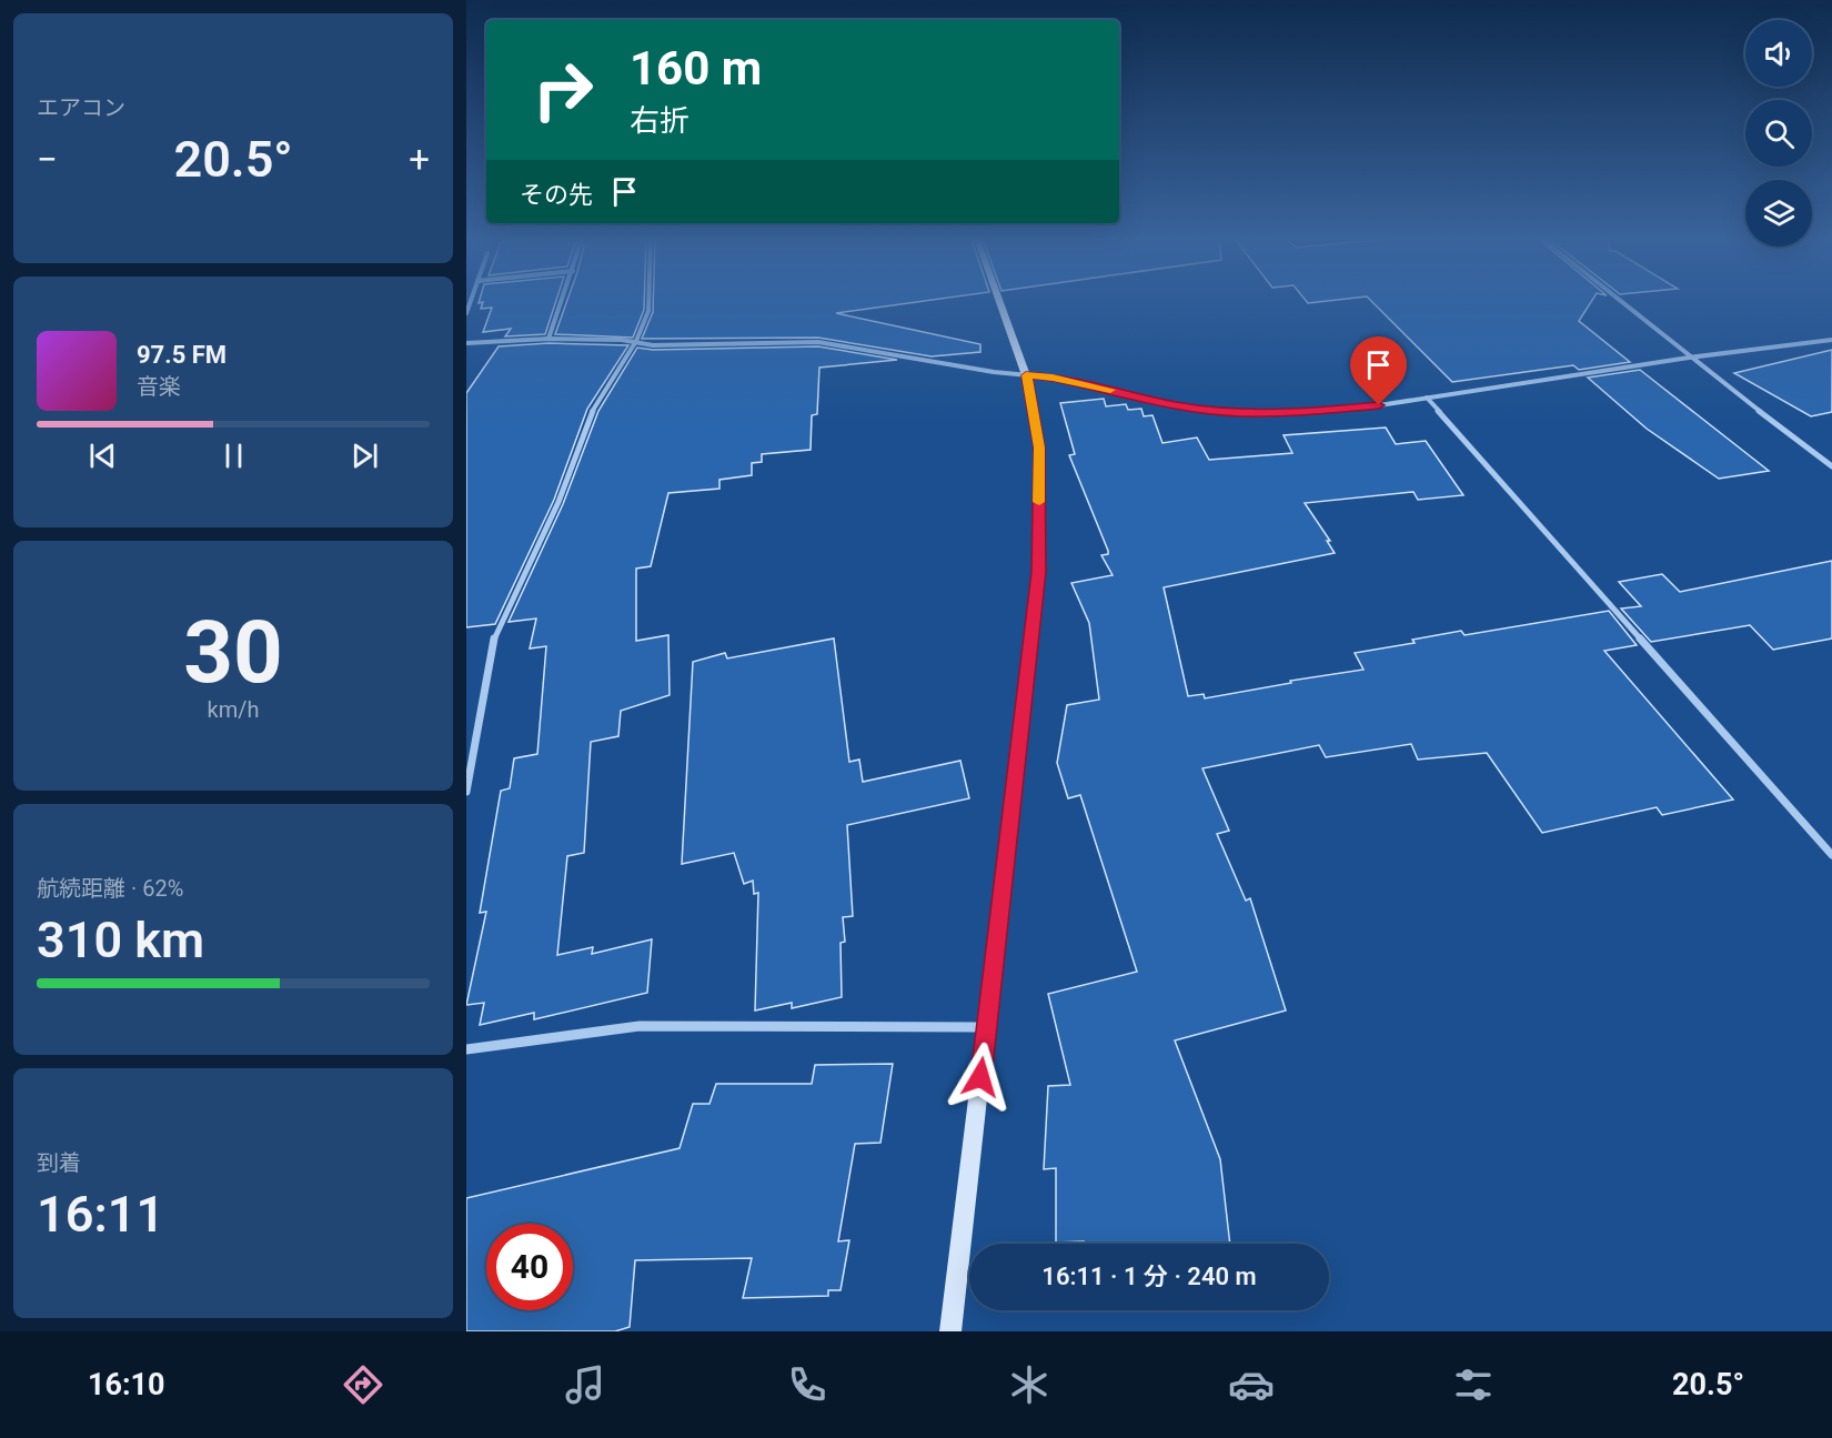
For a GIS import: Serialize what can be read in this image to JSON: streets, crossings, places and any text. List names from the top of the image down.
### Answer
{
  "page": {
    "tile": [
      "エアコン",
      ["30", "km/h"],
      ["航続距離 · 62%", "310 km"],
      ["到着", "16:11"]
    ],
    "turn": ["160 m", "右折"],
    "heat": ["−", "20.5°", "+"],
    "then": "その先",
    "song": ["97.5 FM", "音楽"],
    "limit": "40",
    "trip": "16:11 · 1 分 · 240 m",
    "tabs": ["16:10", "20.5°"]
  }
}
